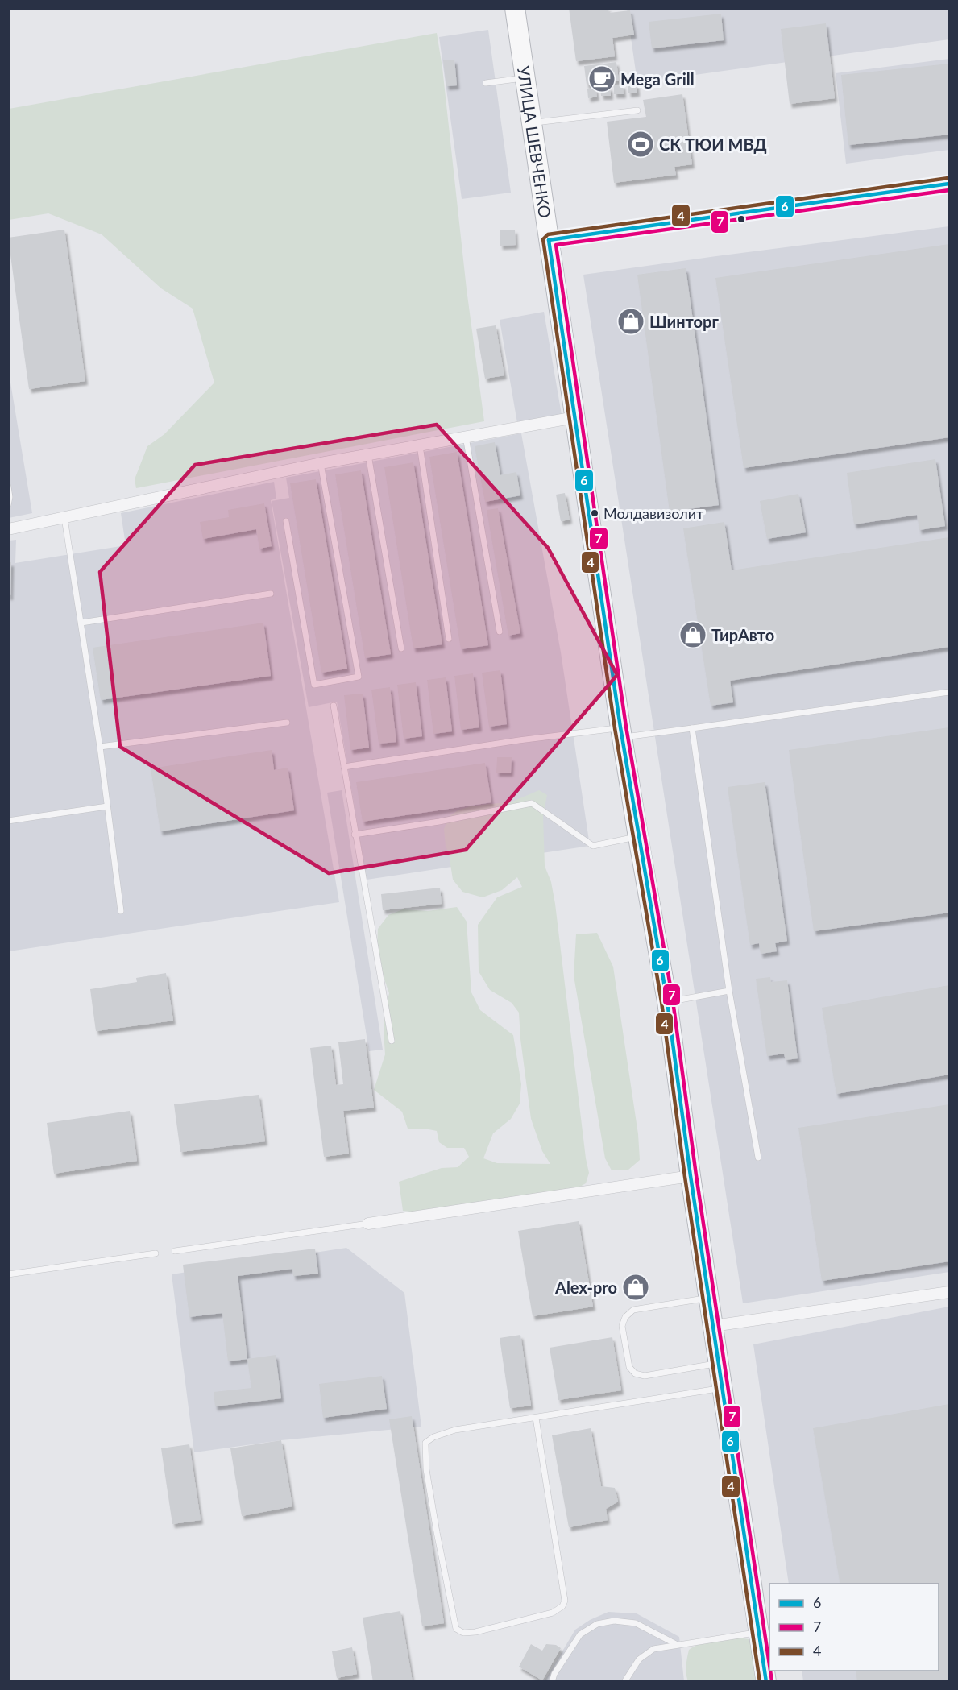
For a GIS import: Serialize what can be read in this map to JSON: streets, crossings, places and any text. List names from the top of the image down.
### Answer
{
  "streets": {
    "highway": ["УЛИЦА ШЕВЧЕНКО"]
  },
  "places": {
    "cafe": ["Mega Grill"],
    "sports": ["СК ТЮИ МВД"],
    "shop": ["Шинторг", "ТирАвто", "Alex-pro"],
    "other": ["Молдавизолит"]
  },
  "lines": ["transit line 4", "transit line 6", "transit line 7"],
  "legend": ["6", "7", "4"]
}
